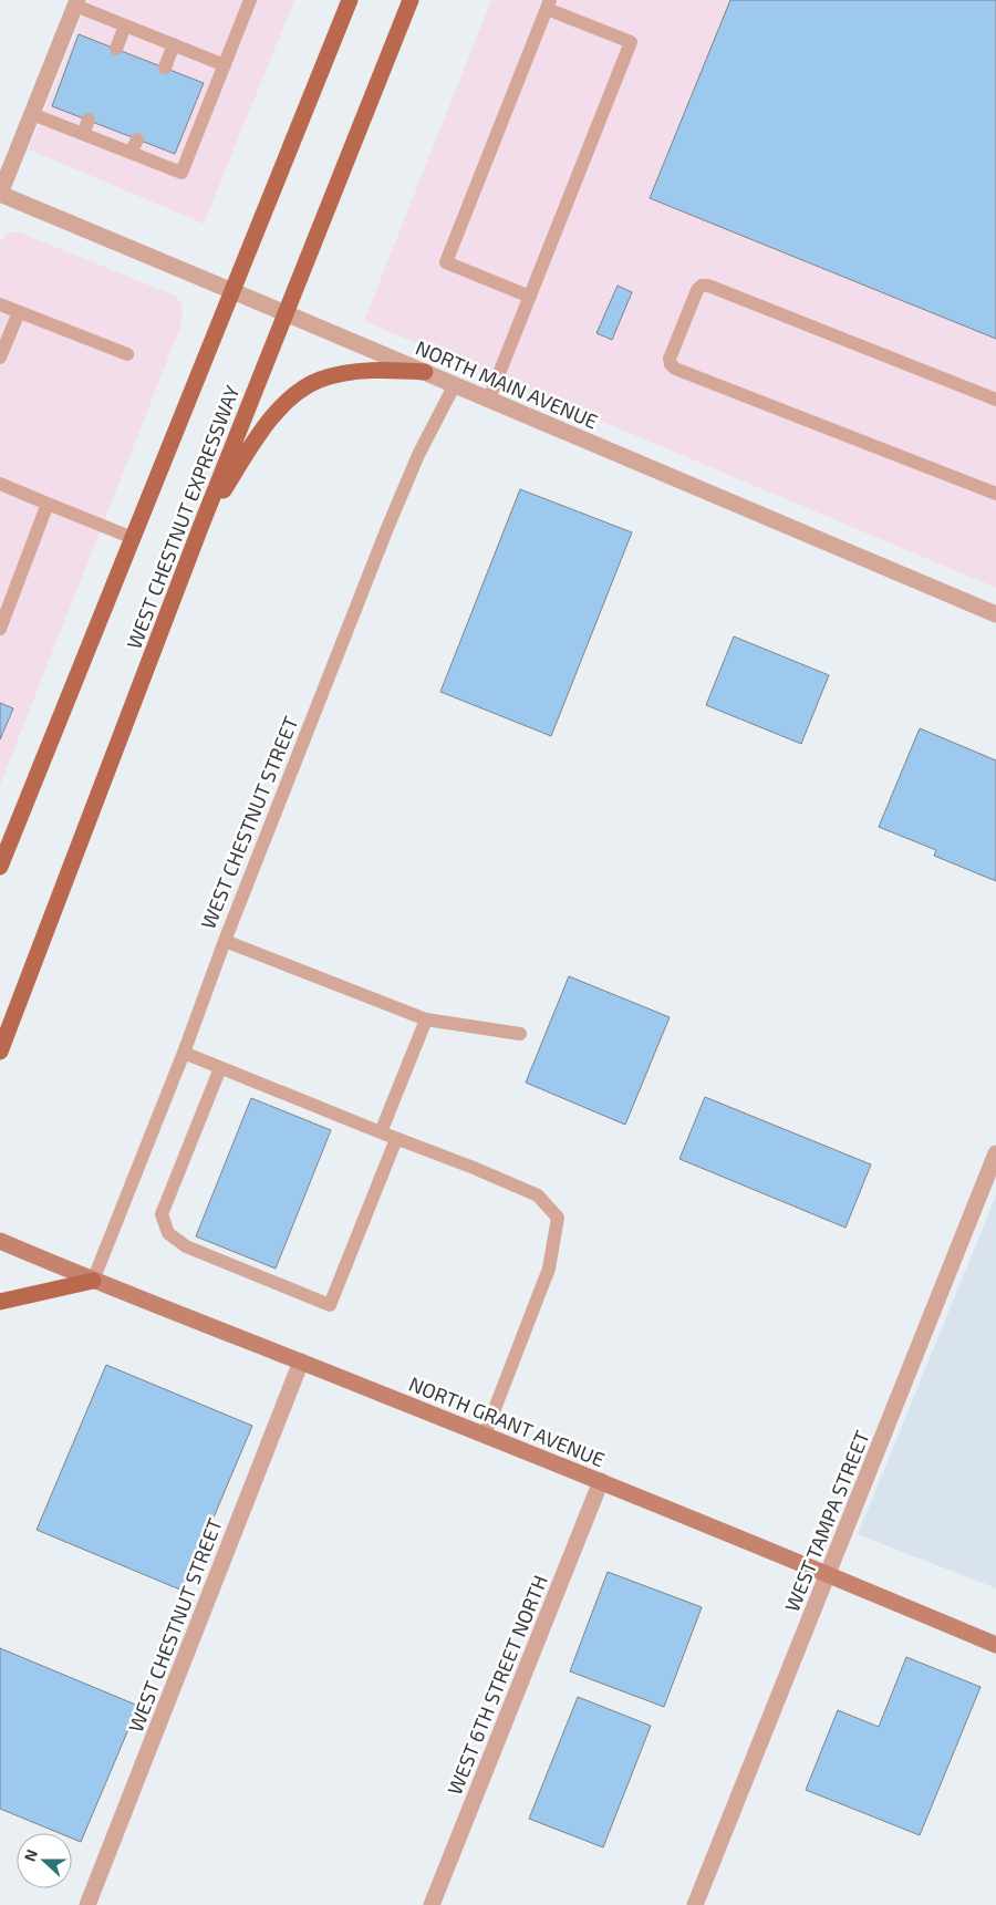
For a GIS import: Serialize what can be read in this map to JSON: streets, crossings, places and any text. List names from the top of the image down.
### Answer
{
  "streets": {
    "main road": ["WEST CHESTNUT EXPRESSWAY", "NORTH GRANT AVENUE"],
    "street": [
      "NORTH MAIN AVENUE",
      "WEST CHESTNUT STREET",
      "WEST TAMPA STREET",
      "WEST 6TH STREET NORTH"
    ]
  },
  "crossings": [
    ["NORTH MAIN AVENUE", "WEST CHESTNUT EXPRESSWAY"],
    ["NORTH MAIN AVENUE", "WEST CHESTNUT STREET"],
    ["WEST CHESTNUT STREET", "NORTH GRANT AVENUE"],
    ["NORTH GRANT AVENUE", "WEST TAMPA STREET"],
    ["NORTH GRANT AVENUE", "WEST 6TH STREET NORTH"]
  ],
  "north": "left"
}
